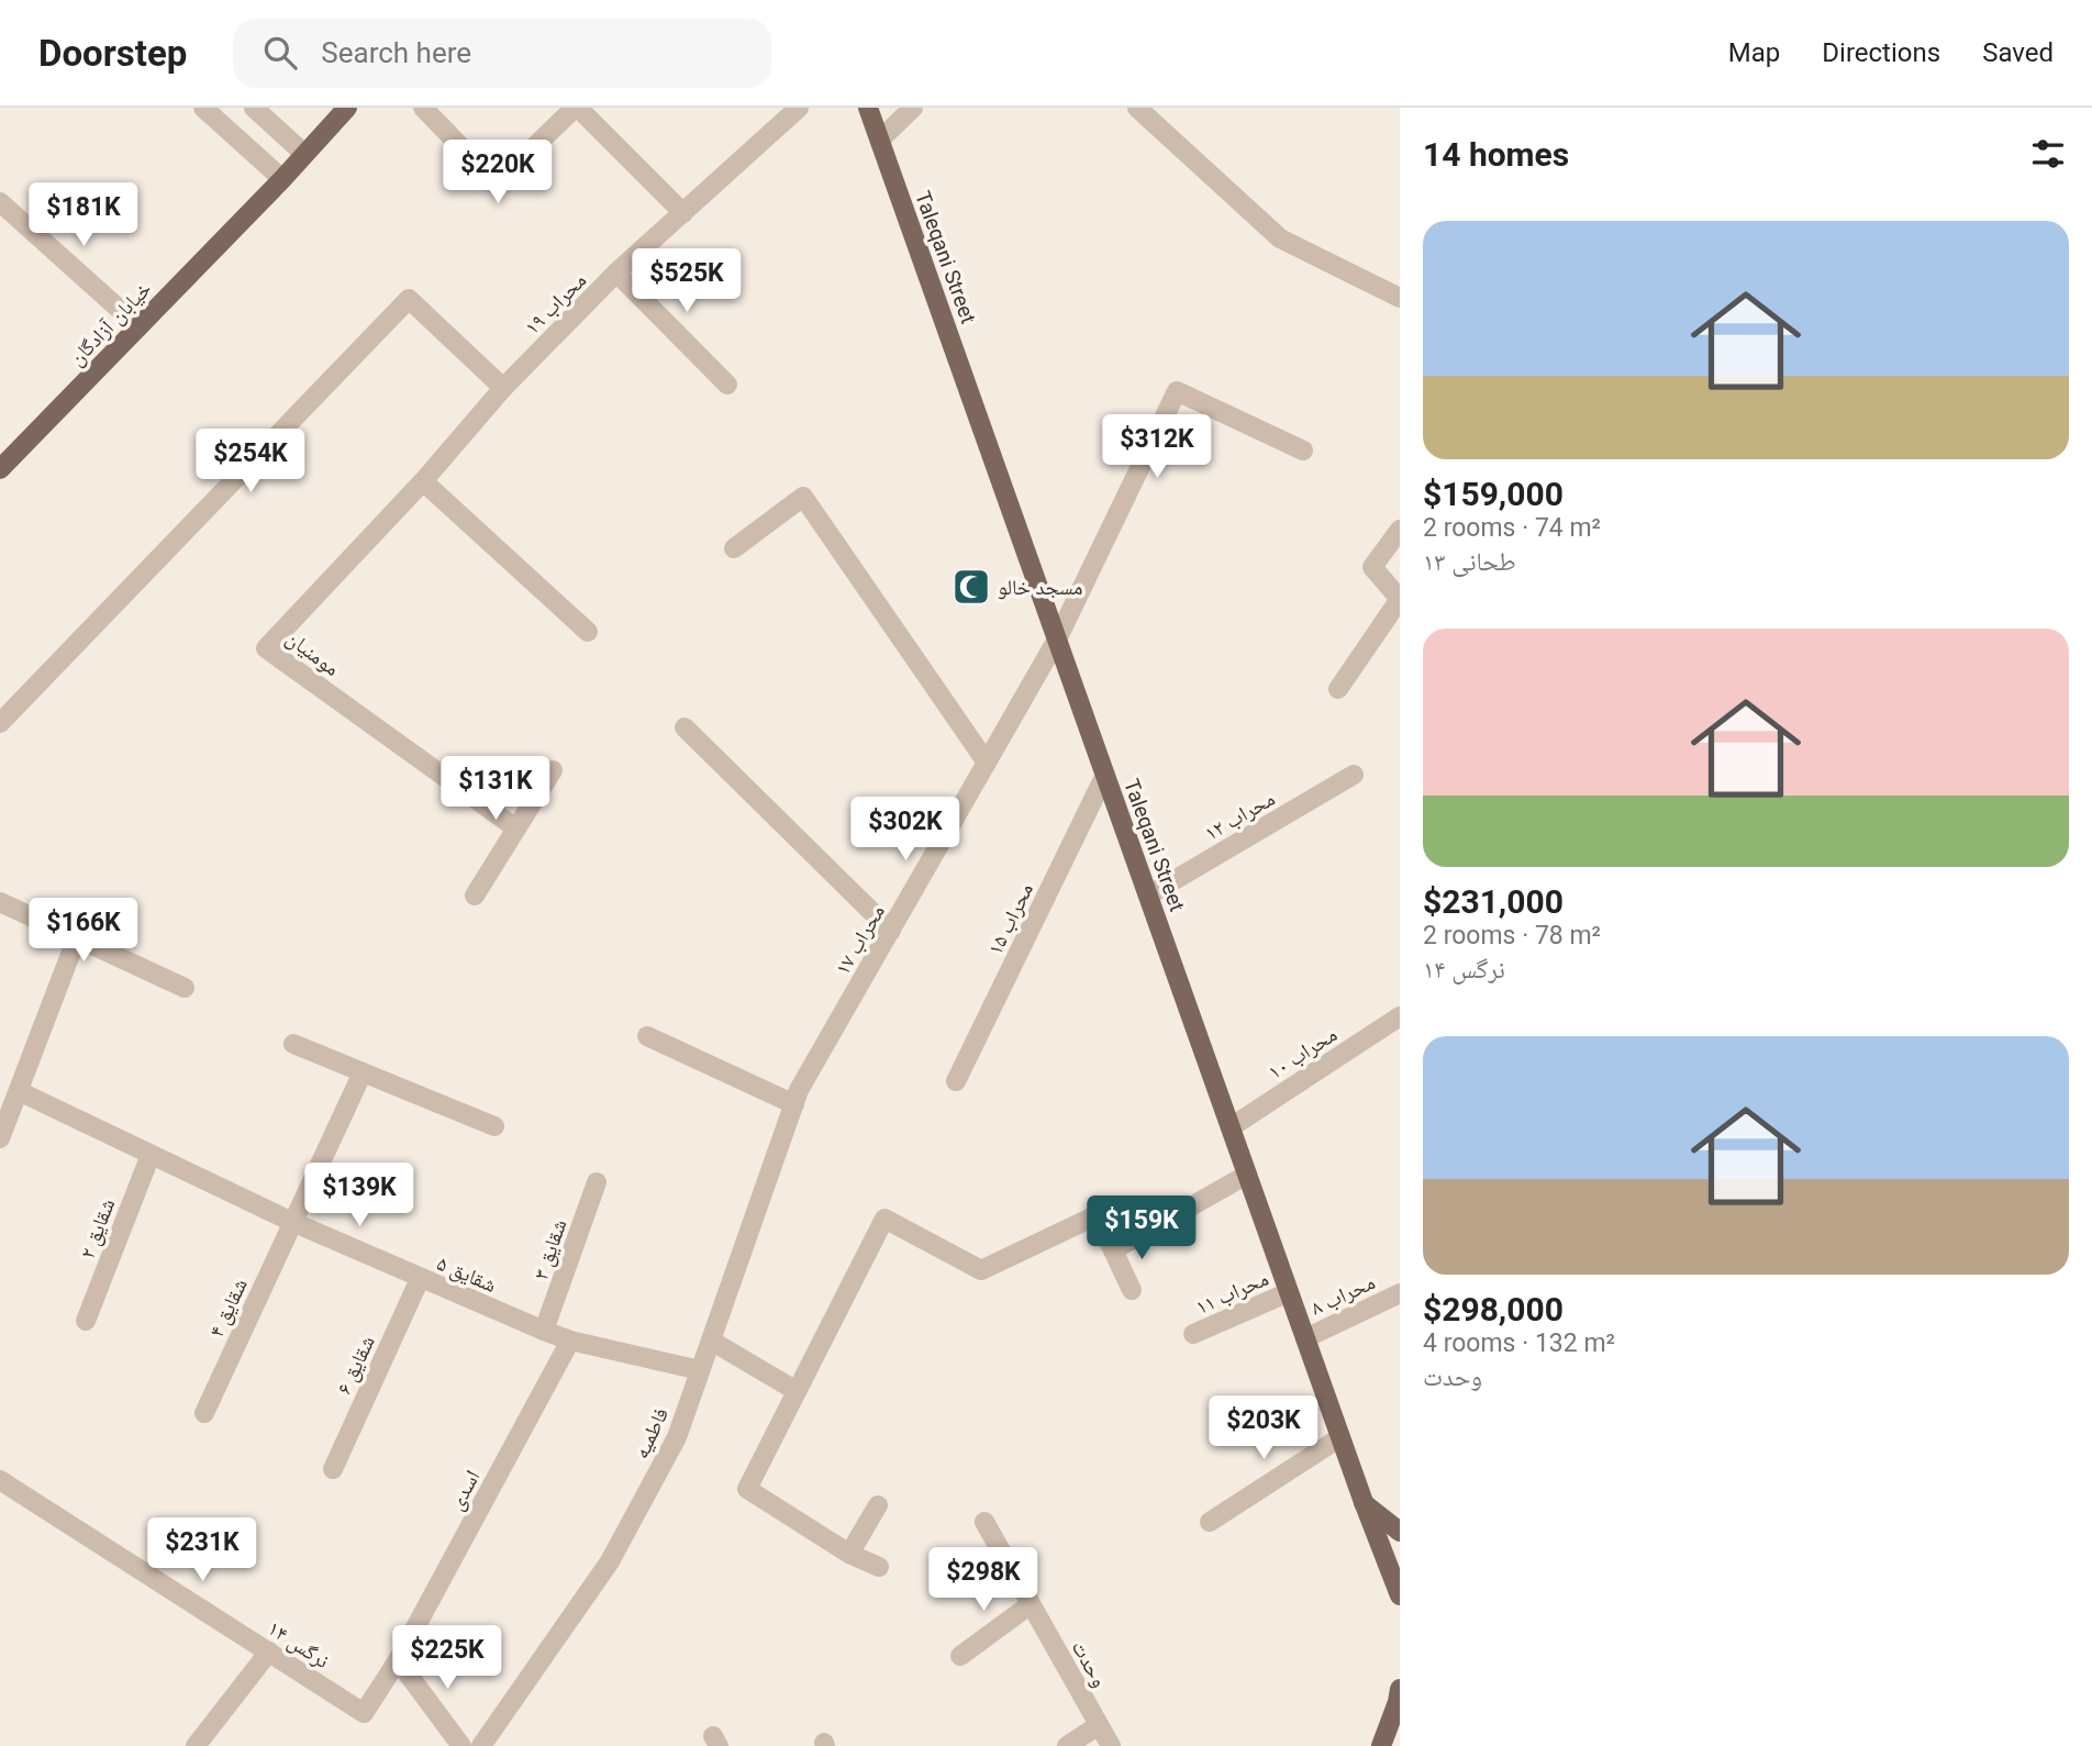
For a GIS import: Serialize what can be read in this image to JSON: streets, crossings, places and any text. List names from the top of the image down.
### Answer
{
  "streets": {
    "main road": ["Taleqani Street", "خیابان آزادگان"],
    "street": [
      "محراب ۱۹",
      "مومنیان",
      "محراب ۱۲",
      "محراب ۱۵",
      "محراب ۱۷",
      "۱۰ محراب",
      "شقایق ۲",
      "شقایق ۳",
      "شقایق ۵",
      "محراب ۱۱",
      "محراب ۸",
      "شقایق ۴",
      "شقایق ۶",
      "فاطمیه",
      "اسدی",
      "نرگس ۱۴",
      "وحدت"
    ]
  },
  "crossings": [
    ["Taleqani Street", "محراب ۱۲"],
    ["Taleqani Street", "محراب ۱۵"],
    ["Taleqani Street", "محراب ۱۷"],
    ["Taleqani Street", "۱۰ محراب"],
    ["Taleqani Street", "محراب ۱۱"],
    ["Taleqani Street", "محراب ۸"],
    ["محراب ۱۹", "مومنیان"],
    ["محراب ۱۷", "فاطمیه"],
    ["شقایق ۲", "شقایق ۵"],
    ["شقایق ۳", "شقایق ۵"],
    ["شقایق ۵", "شقایق ۴"],
    ["شقایق ۵", "شقایق ۶"],
    ["شقایق ۵", "فاطمیه"],
    ["شقایق ۵", "اسدی"],
    ["اسدی", "نرگس ۱۴"]
  ],
  "places": {
    "mosque": ["مسجد خالو"]
  },
  "page": {
    "header": "Doorstep",
    "search": "Search here",
    "nav": ["Map", "Directions", "Saved"],
    "heading": "14 homes",
    "price": [
      "$220K",
      "$181K",
      "$525K",
      "$312K",
      "$254K",
      "$131K",
      "$302K",
      "$166K",
      "$139K",
      "$159K",
      "$203K",
      "$231K",
      "$298K",
      "$225K"
    ],
    "list": [
      {
        "name": "$159,000",
        "note": "2 rooms · 74 m² · طحانی ۱۳"
      },
      {
        "name": "$231,000",
        "note": "2 rooms · 78 m² · نرگس ۱۴"
      },
      {
        "name": "$298,000",
        "note": "4 rooms · 132 m² · وحدت"
      }
    ]
  }
}
